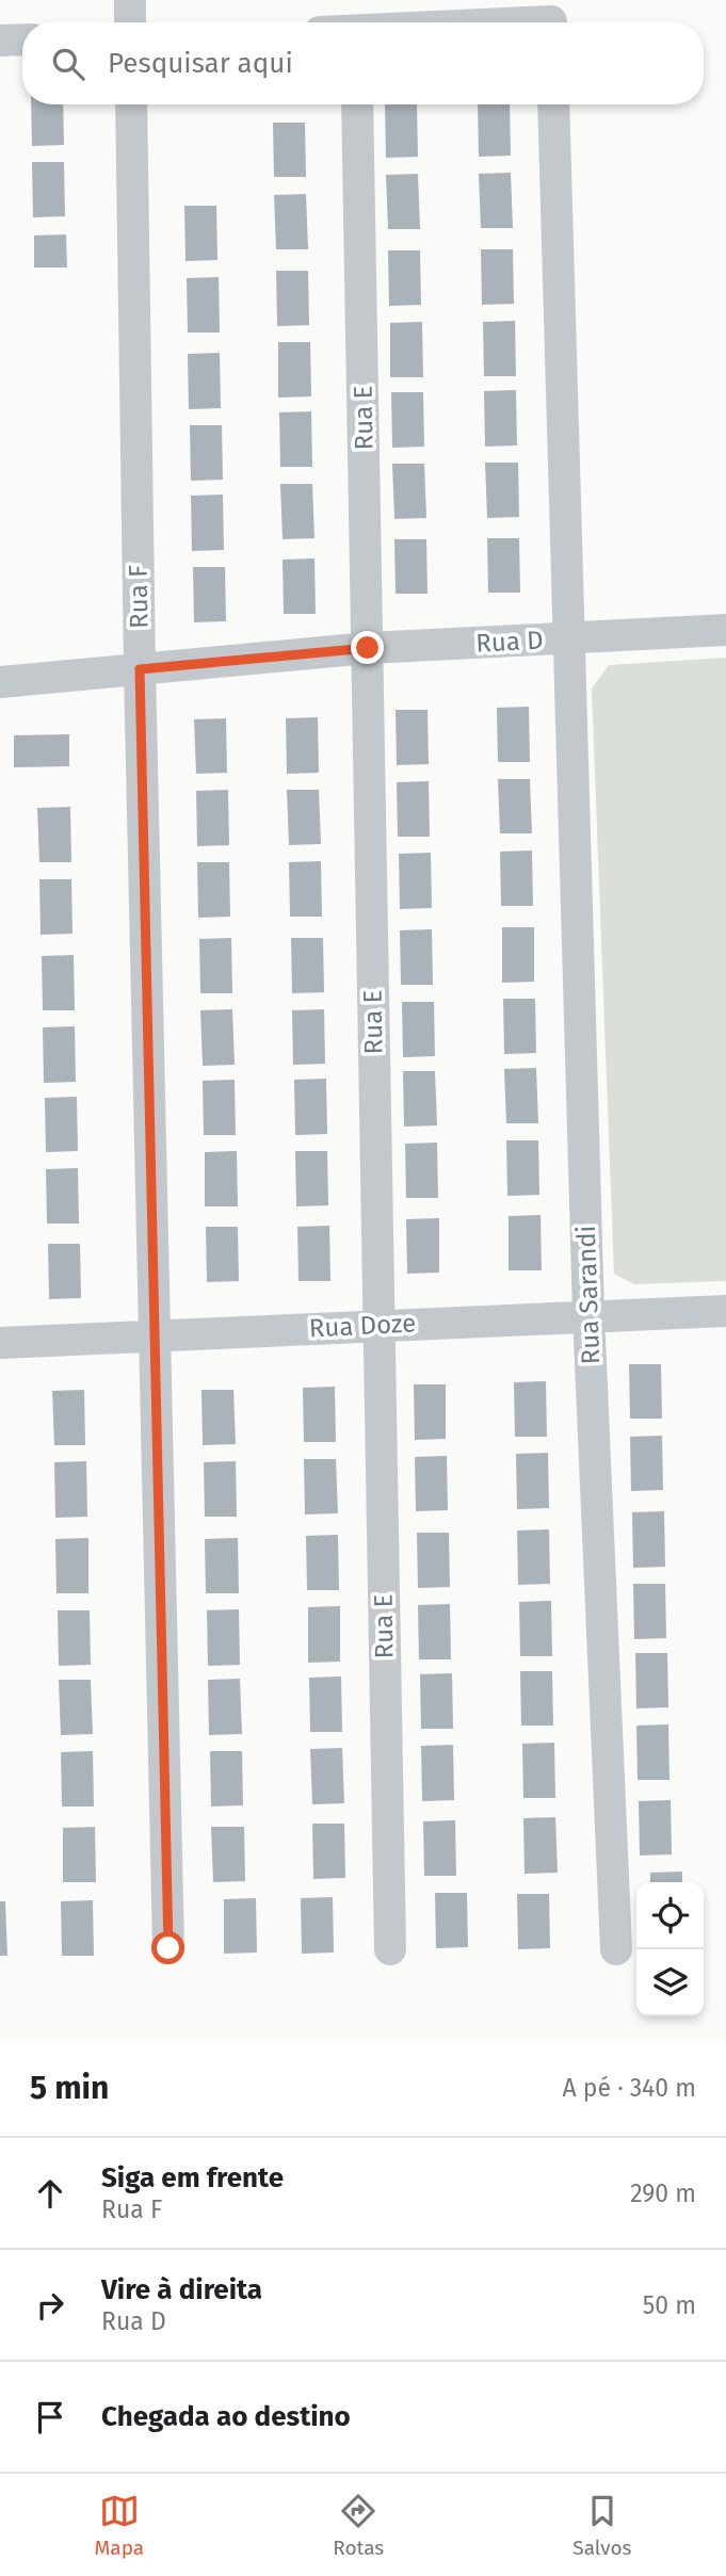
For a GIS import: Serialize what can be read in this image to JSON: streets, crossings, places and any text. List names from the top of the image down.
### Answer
{
  "streets": {
    "street": [
      "Rua E",
      "Rua F",
      "Rua D",
      "Rua Sarandi",
      "Rua Doze"
    ]
  },
  "crossings": [
    ["Rua E", "Rua D"],
    ["Rua E", "Rua Doze"],
    ["Rua F", "Rua D"],
    ["Rua F", "Rua Doze"],
    ["Rua D", "Rua Sarandi"],
    ["Rua Sarandi", "Rua Doze"]
  ],
  "page": {
    "search": "Pesquisar aqui",
    "heading": ["5 min", "A pé · 340 m"],
    "list": [
      ["Siga em frente", "Rua F", "290 m"],
      ["Vire à direita", "Rua D", "50 m"],
      "Chegada ao destino"
    ],
    "nav": ["Mapa", "Rotas", "Salvos"]
  }
}
